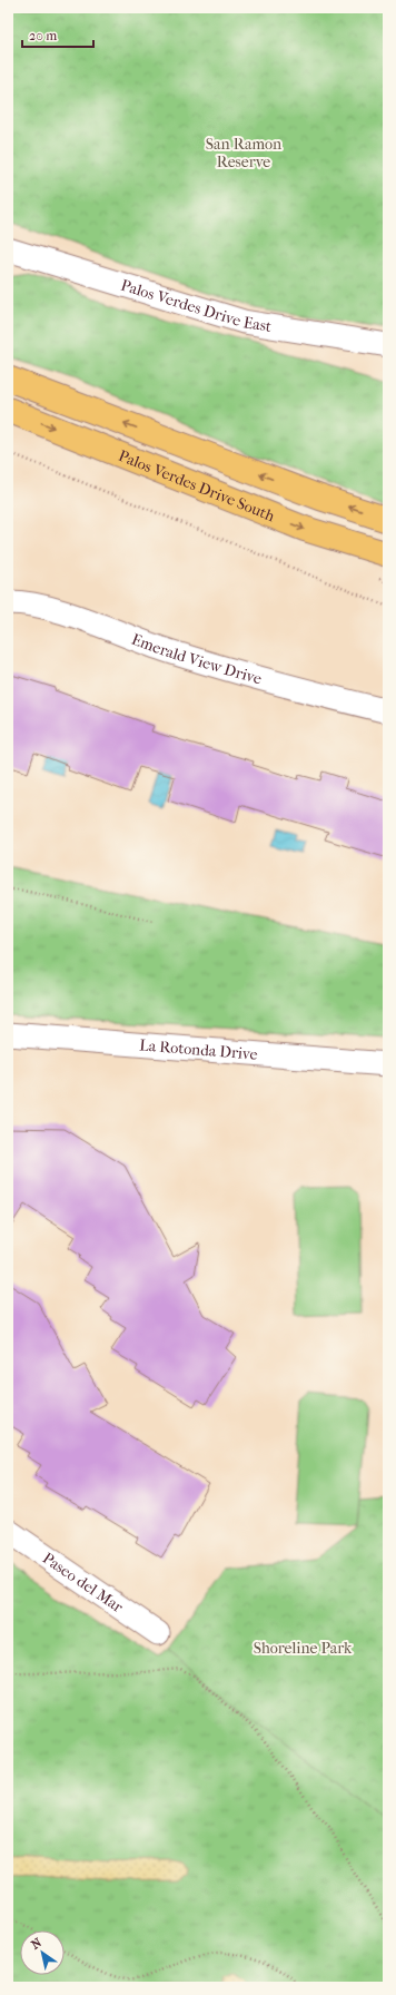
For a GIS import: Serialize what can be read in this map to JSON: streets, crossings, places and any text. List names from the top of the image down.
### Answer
{
  "streets": {
    "main road": ["Palos Verdes Drive South"],
    "street": [
      "Palos Verdes Drive East",
      "Emerald View Drive",
      "La Rotonda Drive",
      "Paseo del Mar"
    ]
  },
  "parks": ["San Ramon Reserve", "Shoreline Park"],
  "scale_bar": "20 m",
  "north": "top left"
}
